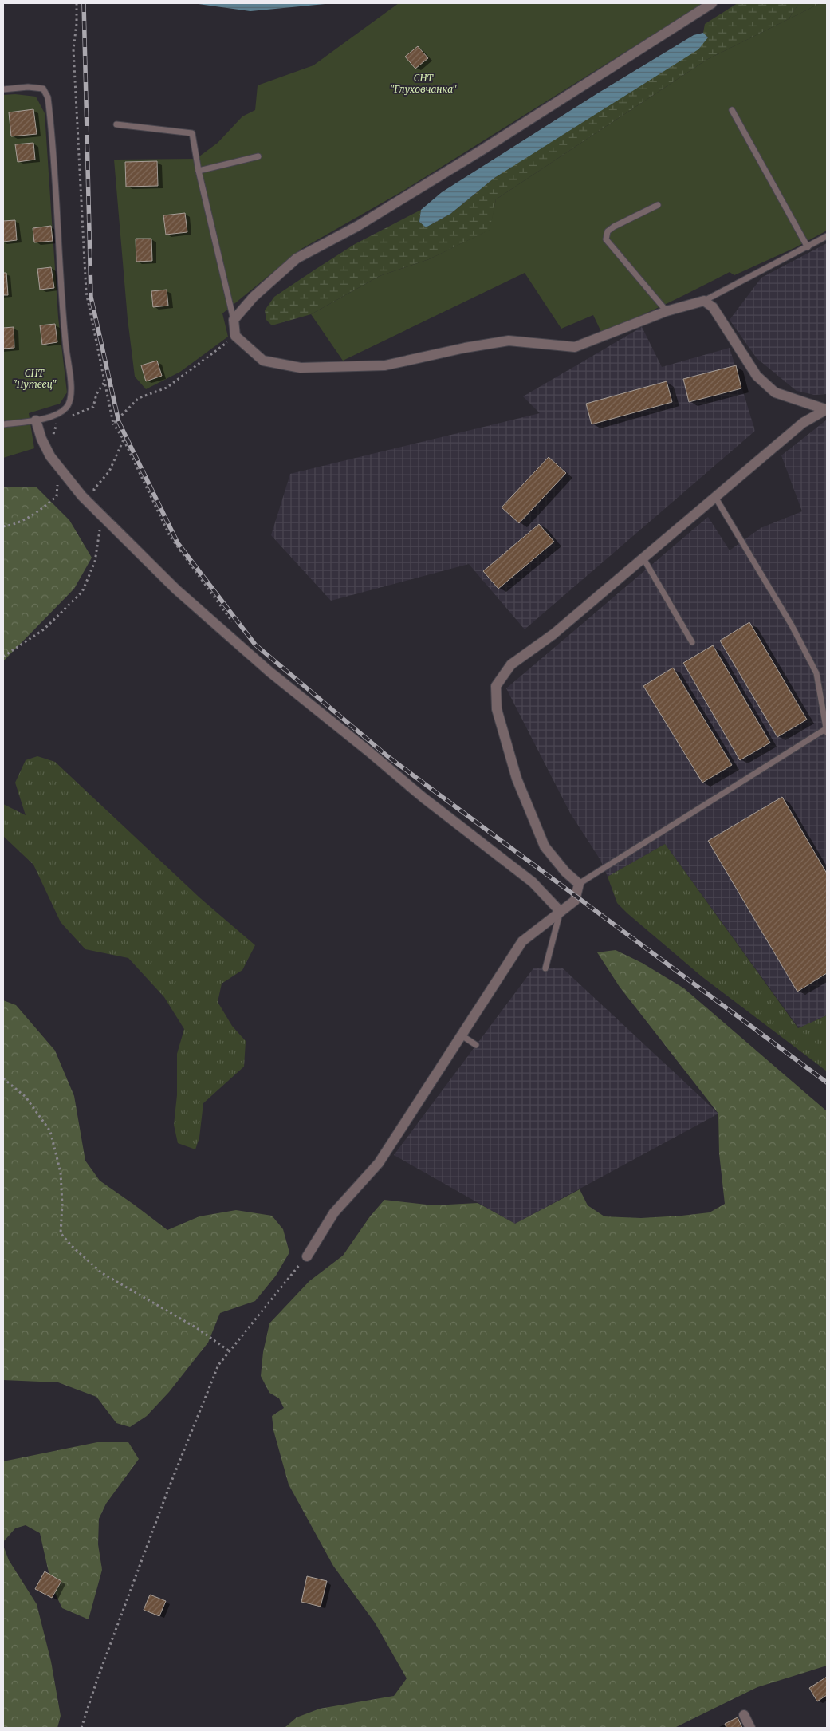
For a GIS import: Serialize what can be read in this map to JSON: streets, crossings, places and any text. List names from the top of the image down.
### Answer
{
  "parks": ["СНТ \"Глуховчанка\"", "СНТ \"Путеец\""]
}
